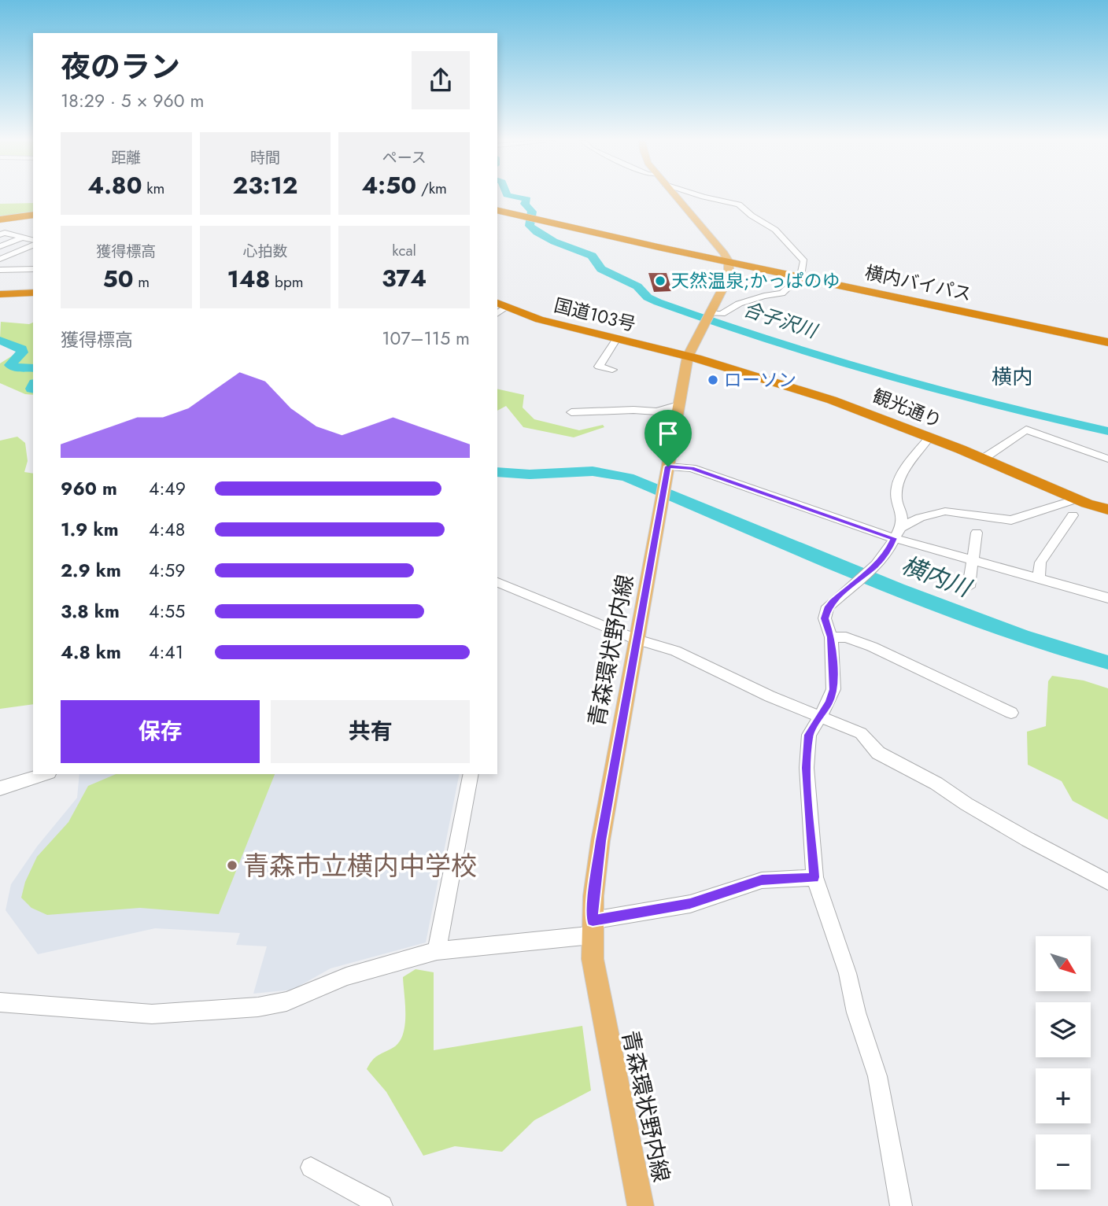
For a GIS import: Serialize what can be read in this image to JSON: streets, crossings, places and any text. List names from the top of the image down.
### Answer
{
  "streets": {
    "highway": ["横内バイパス", "国道103号", "観光通り"],
    "main road": ["青森環状野内線"]
  },
  "crossings": [
    ["横内バイパス", "青森環状野内線"],
    ["国道103号", "観光通り"],
    ["国道103号", "青森環状野内線"],
    ["観光通り", "青森環状野内線"]
  ],
  "districts": ["横内"],
  "water": ["合子沢川", "横内川"],
  "places": ["天然温泉;かっぱのゆ", "ローソン", "青森市立横内中学校"],
  "north": "bottom right",
  "page": {
    "heading": ["夜のラン", "18:29 · 5 × 960 m"],
    "stats": [
      ["距離", "4.80 km"],
      ["時間", "23:12"],
      ["ペース", "4:50 /km"],
      ["獲得標高", "50 m"],
      ["心拍数", "148 bpm"],
      ["kcal", "374"]
    ],
    "chart": ["獲得標高", "107–115 m"],
    "list": [
      {
        "name": "960 m",
        "note": "4:49"
      },
      {
        "name": "1.9 km",
        "note": "4:48"
      },
      {
        "name": "2.9 km",
        "note": "4:59"
      },
      {
        "name": "3.8 km",
        "note": "4:55"
      },
      {
        "name": "4.8 km",
        "note": "4:41"
      }
    ],
    "buttons": ["保存", "共有"],
    "map_buttons": ["+", "−"]
  }
}
